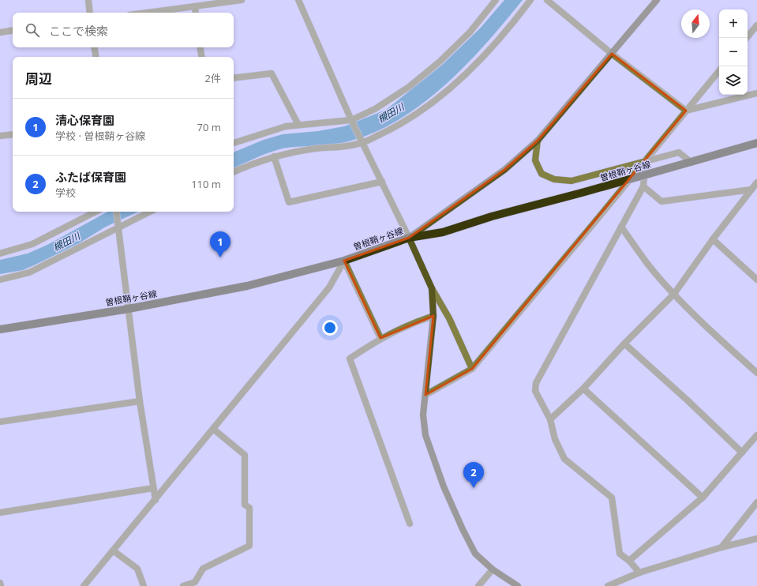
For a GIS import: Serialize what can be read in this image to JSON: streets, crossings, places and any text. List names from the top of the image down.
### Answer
{
  "streets": {
    "main road": ["曽根鞘ヶ谷線"]
  },
  "water": ["槻田川"],
  "north": "top",
  "page": {
    "map_buttons": ["+", "−"],
    "search": "ここで検索",
    "heading": ["周辺", "2件"],
    "list": [
      {
        "mark": "1",
        "name": "清心保育園",
        "note": "学校 · 曽根鞘ヶ谷線",
        "value": "70 m"
      },
      {
        "mark": "2",
        "name": "ふたば保育園",
        "note": "学校",
        "value": "110 m"
      }
    ],
    "pins": ["1", "2"]
  }
}
